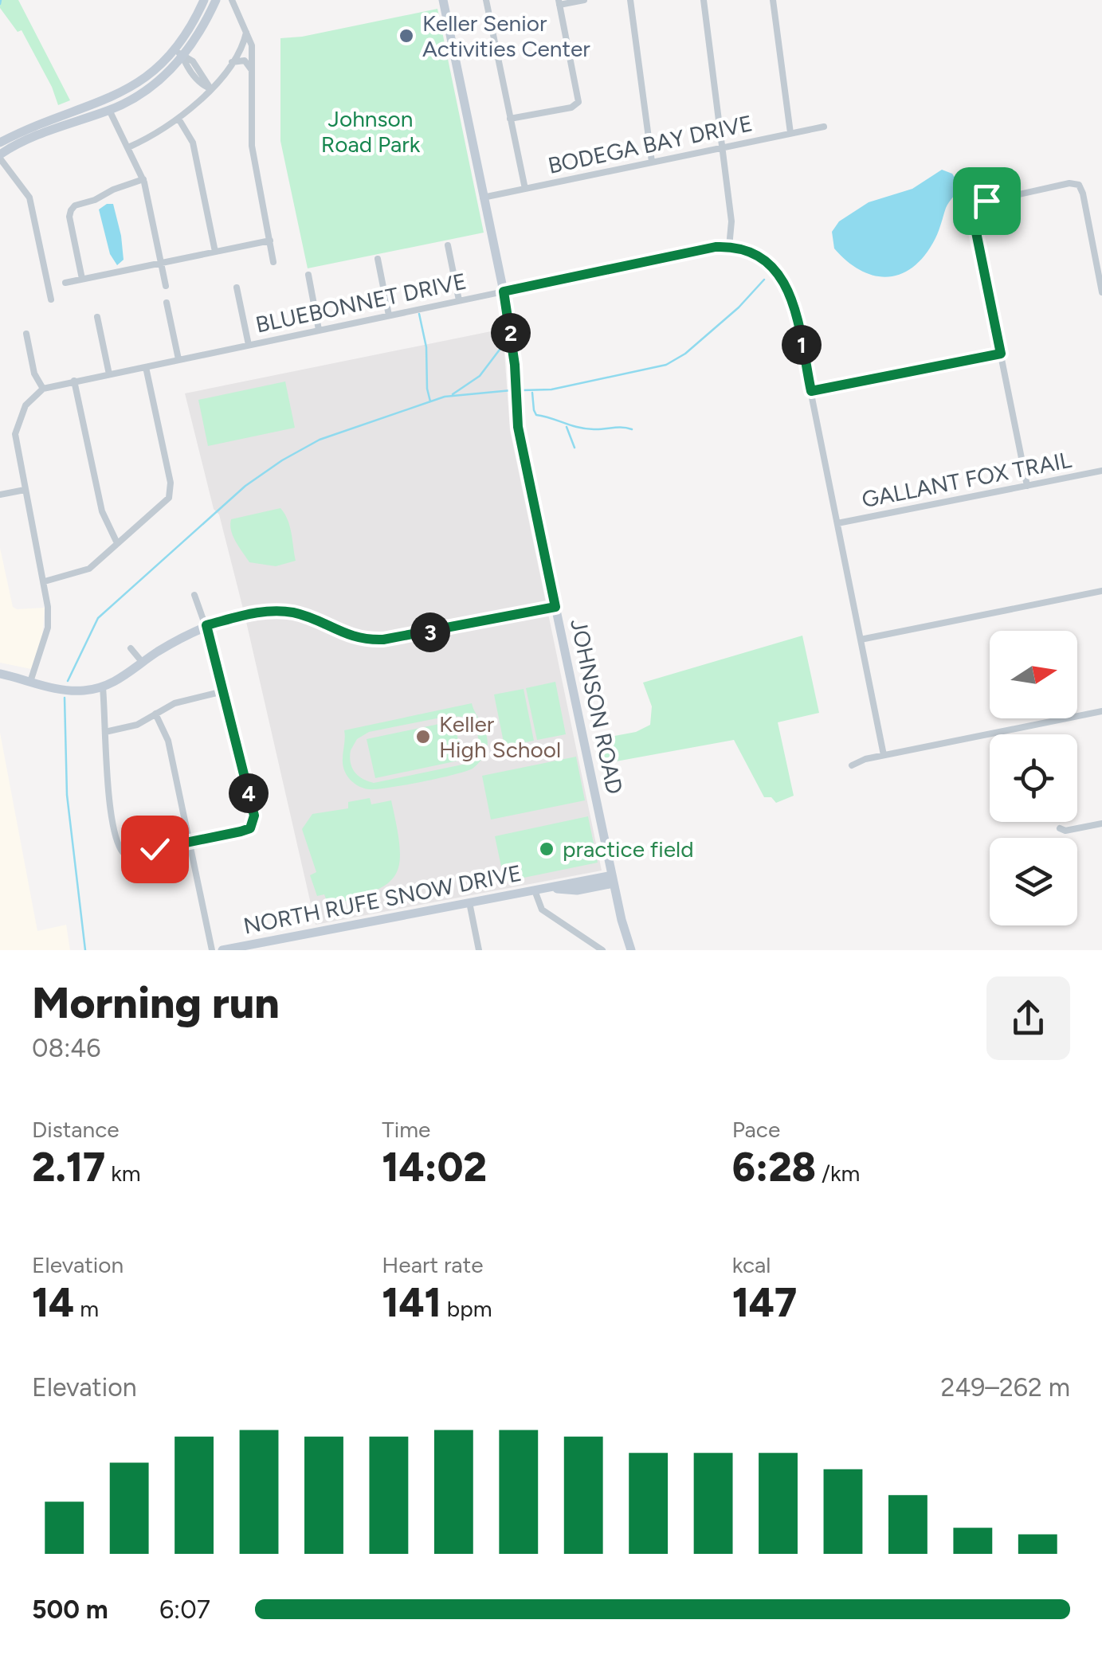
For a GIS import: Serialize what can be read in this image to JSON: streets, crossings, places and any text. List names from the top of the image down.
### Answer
{
  "streets": {
    "main road": ["JOHNSON ROAD", "NORTH RUFE SNOW DRIVE"],
    "street": ["BODEGA BAY DRIVE", "BLUEBONNET DRIVE", "GALLANT FOX TRAIL"]
  },
  "crossings": [
    ["BODEGA BAY DRIVE", "JOHNSON ROAD"],
    ["BLUEBONNET DRIVE", "JOHNSON ROAD"],
    ["JOHNSON ROAD", "NORTH RUFE SNOW DRIVE"]
  ],
  "parks": ["Johnson Road Park"],
  "places": ["Keller Senior Activities Center", "Keller High School", "practice field"],
  "north": "right",
  "page": {
    "pins": [
      "2",
      "1",
      "3",
      "4"
    ],
    "heading": ["Morning run", "08:46"],
    "stats": [
      ["Distance", "2.17 km"],
      ["Time", "14:02"],
      ["Pace", "6:28 /km"],
      ["Elevation", "14 m"],
      ["Heart rate", "141 bpm"],
      ["kcal", "147"]
    ],
    "chart": ["Elevation", "249–262 m"],
    "list": [
      {
        "name": "500 m",
        "note": "6:07"
      }
    ]
  }
}
